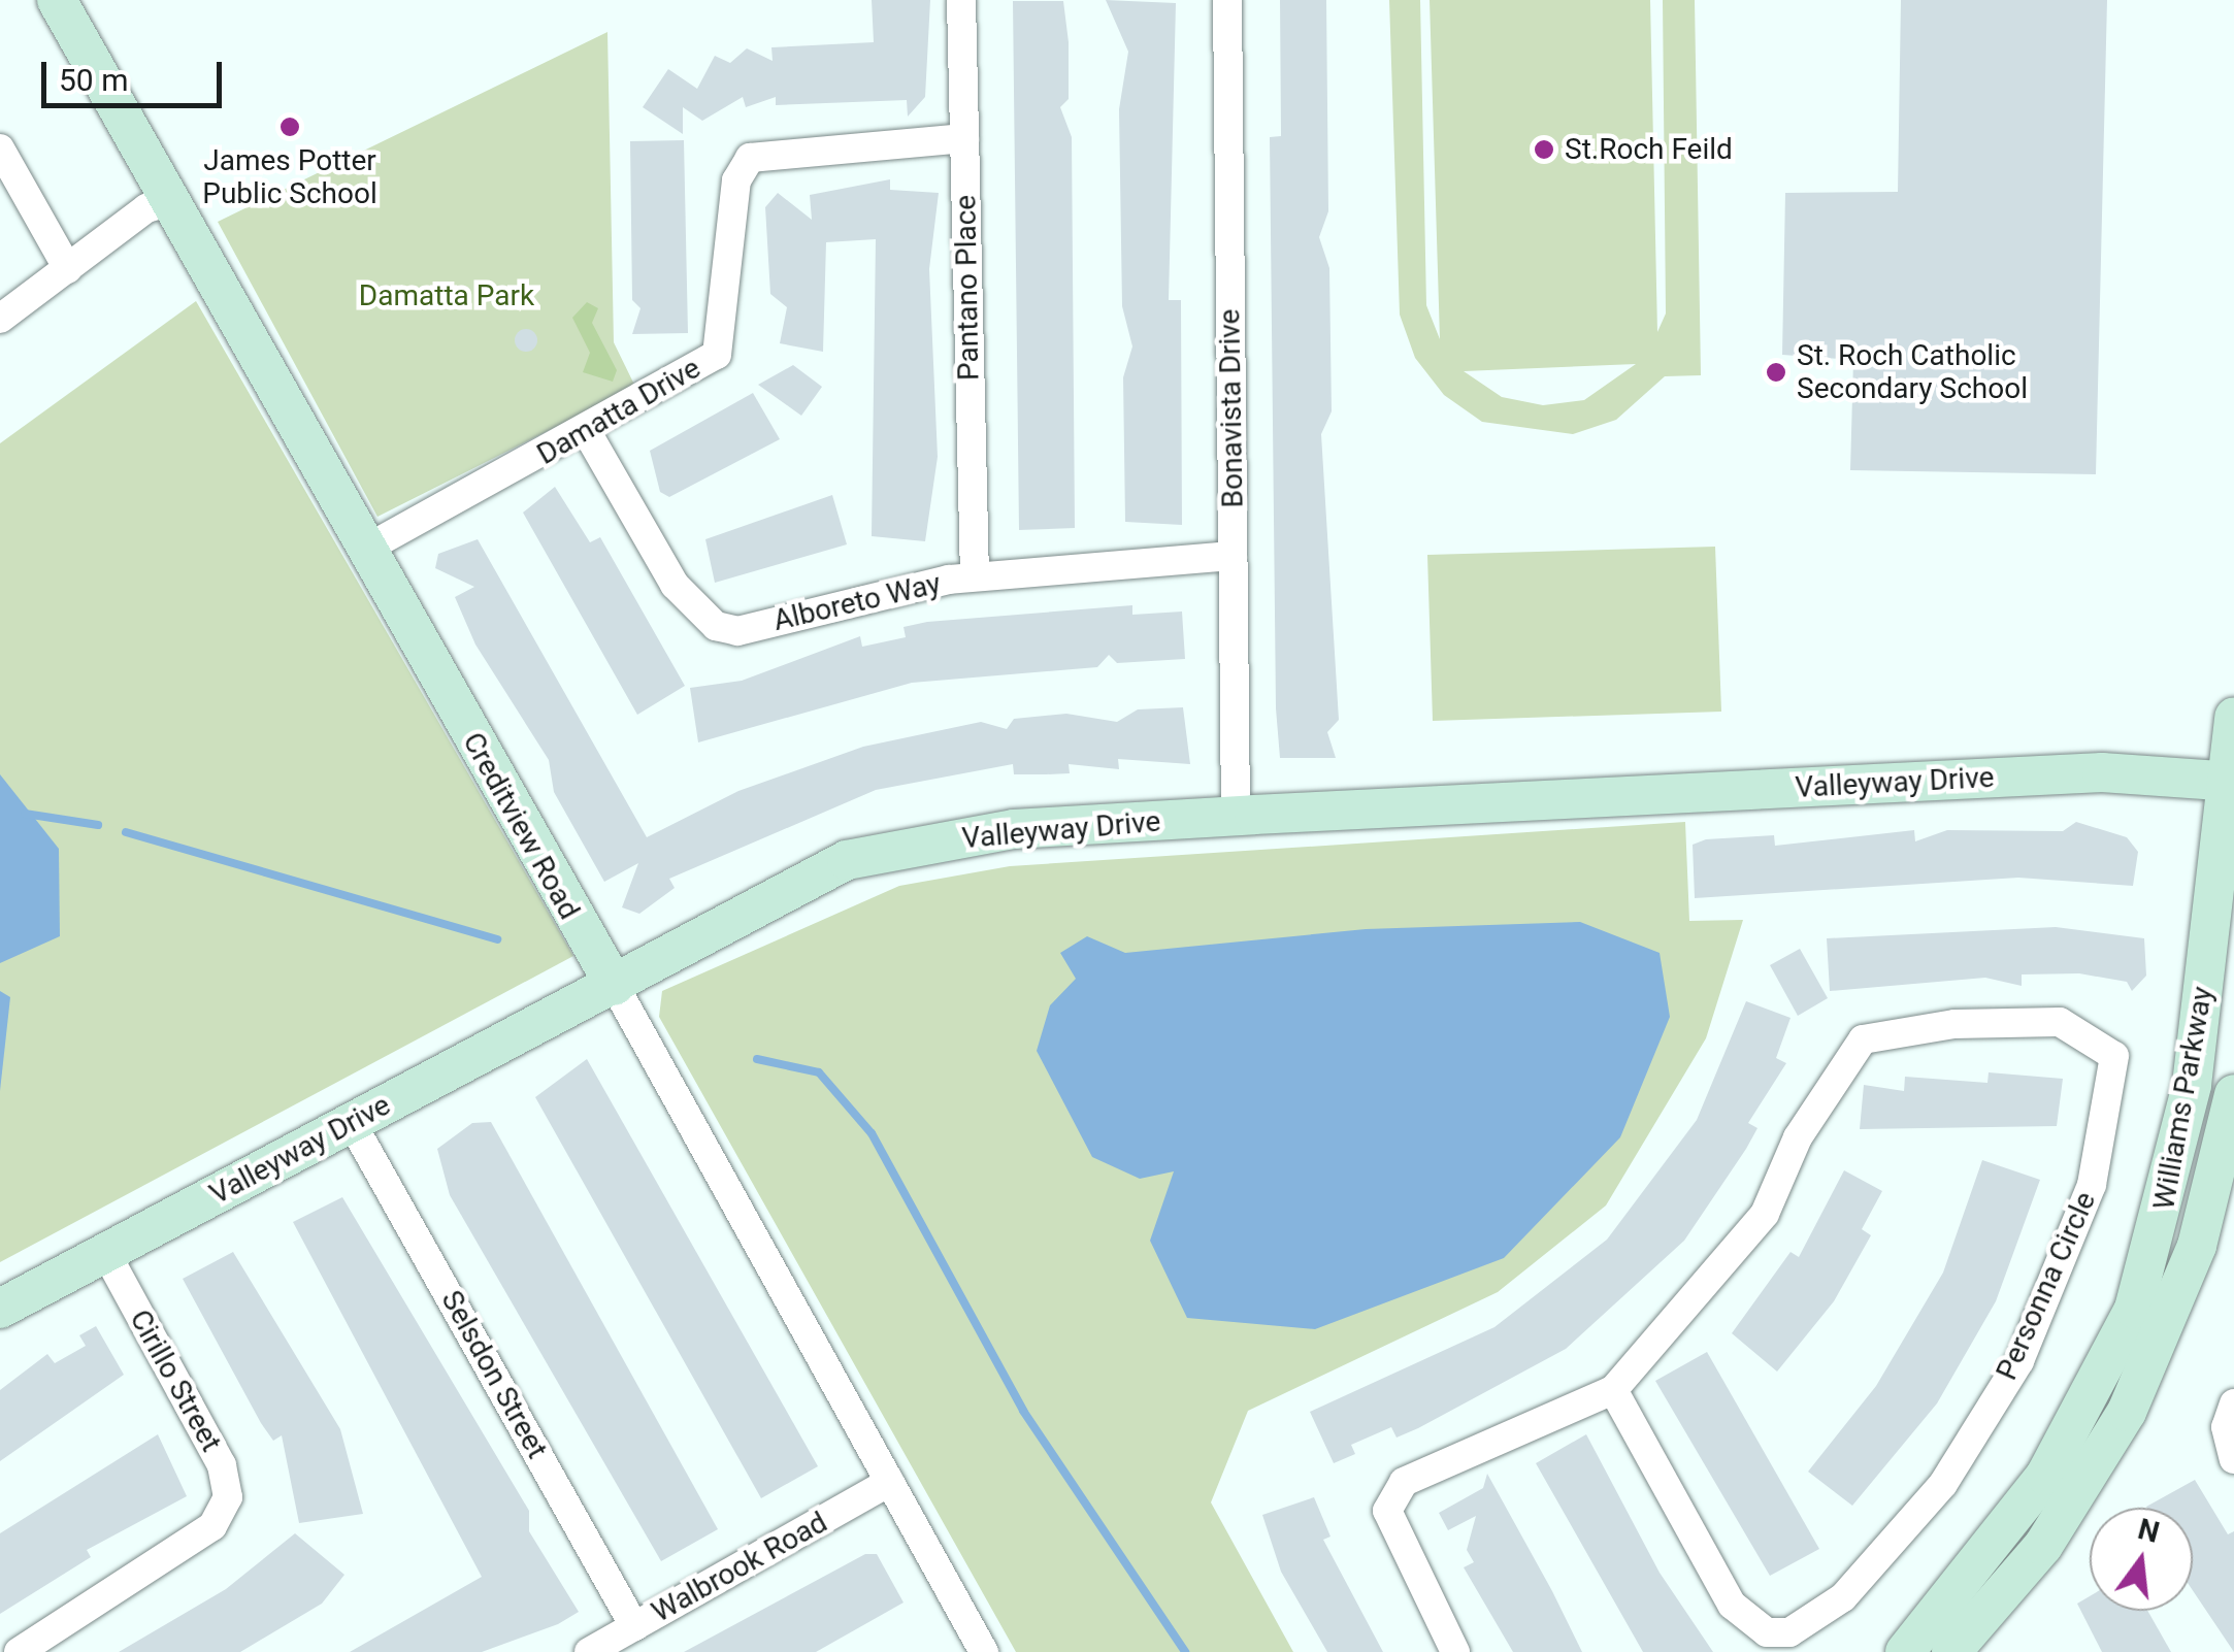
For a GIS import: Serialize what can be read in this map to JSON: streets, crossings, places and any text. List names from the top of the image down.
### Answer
{
  "streets": {
    "street": [
      "Pantano Place",
      "Bonavista Drive",
      "Damatta Drive",
      "Alboreto Way",
      "Valleyway Drive",
      "Creditview Road",
      "Williams Parkway",
      "Personna Circle",
      "Selsdon Street",
      "Cirillo Street",
      "Walbrook Road"
    ]
  },
  "crossings": [
    ["Pantano Place", "Damatta Drive"],
    ["Pantano Place", "Alboreto Way"],
    ["Bonavista Drive", "Alboreto Way"],
    ["Bonavista Drive", "Valleyway Drive"],
    ["Damatta Drive", "Alboreto Way"],
    ["Damatta Drive", "Creditview Road"],
    ["Valleyway Drive", "Creditview Road"],
    ["Valleyway Drive", "Williams Parkway"],
    ["Valleyway Drive", "Selsdon Street"],
    ["Valleyway Drive", "Cirillo Street"],
    ["Creditview Road", "Walbrook Road"],
    ["Selsdon Street", "Walbrook Road"]
  ],
  "parks": ["Damatta Park"],
  "places": ["James Potter Public School", "St.Roch Feild", "St. Roch Catholic Secondary School"],
  "scale_bar": "50 m",
  "north": "top"
}
